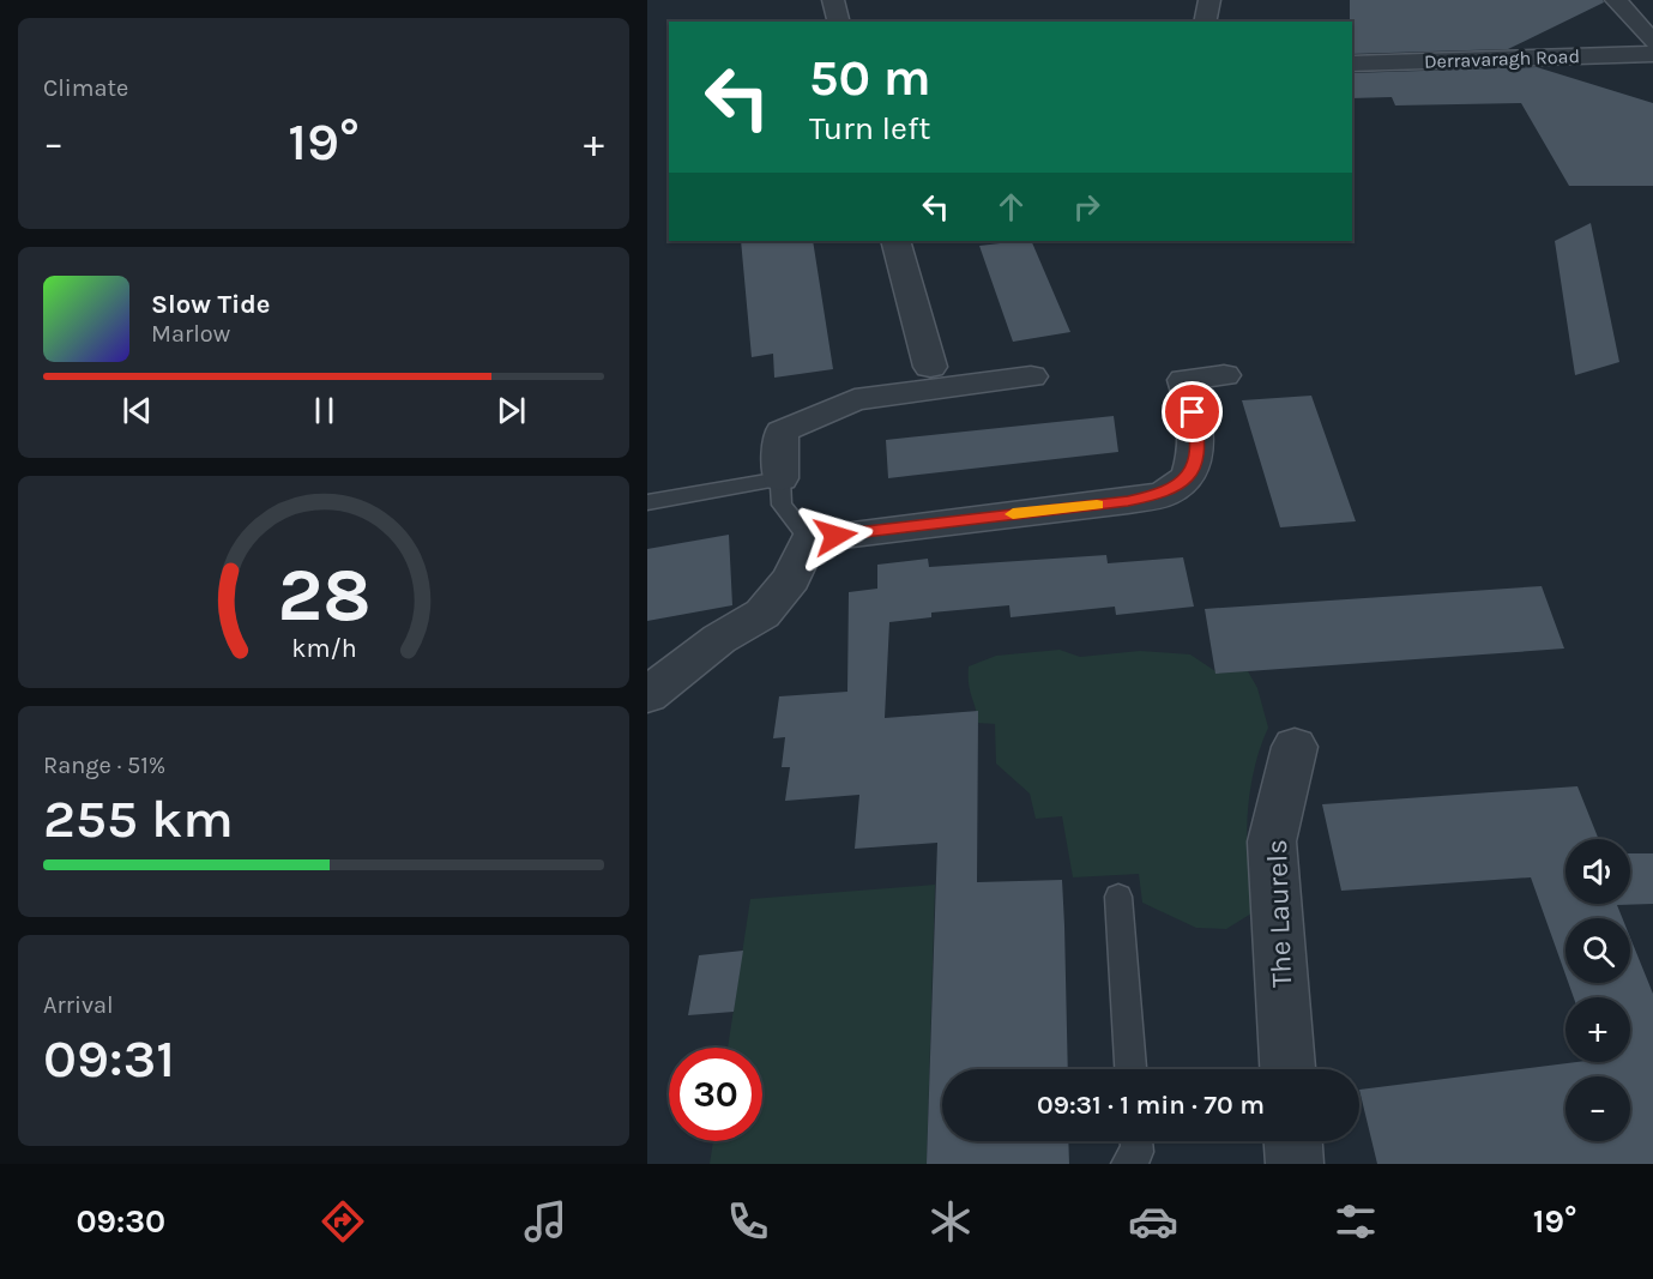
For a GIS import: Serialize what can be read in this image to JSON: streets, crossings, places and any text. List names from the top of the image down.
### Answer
{
  "streets": {
    "street": ["Derravaragh Road", "The Laurels"]
  },
  "page": {
    "tile": [
      "Climate",
      ["Range · 51%", "255 km"],
      ["Arrival", "09:31"]
    ],
    "turn": ["50 m", "Turn left"],
    "heat": ["−", "19°", "+"],
    "song": ["Slow Tide", "Marlow"],
    "map_buttons": ["+", "−"],
    "limit": "30",
    "trip": "09:31 · 1 min · 70 m",
    "tabs": ["09:30", "19°"],
    "gauge": ["28", "km/h"]
  }
}
